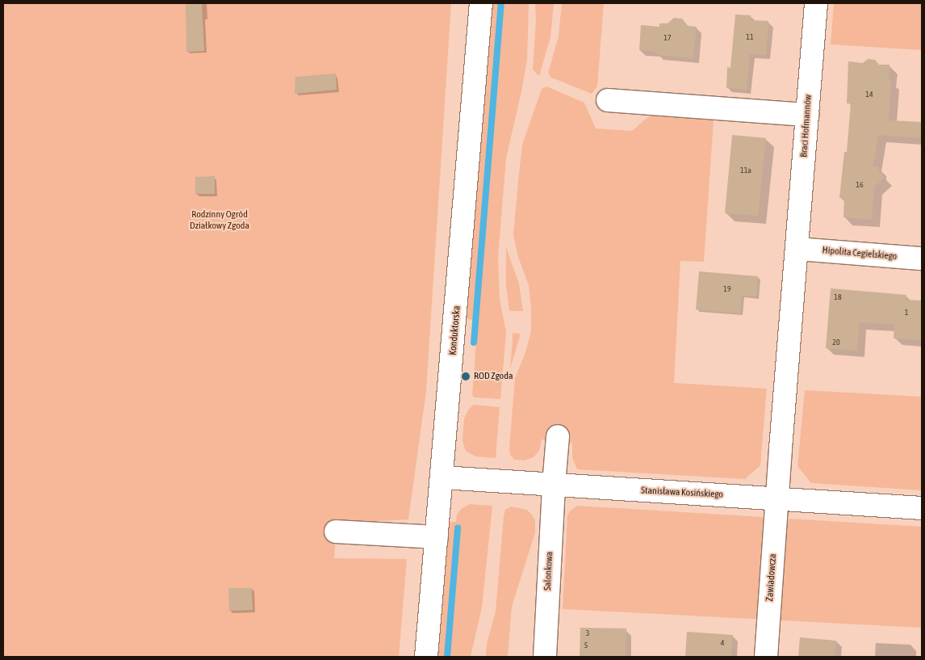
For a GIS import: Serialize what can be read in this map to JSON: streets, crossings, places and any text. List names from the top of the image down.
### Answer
{
  "streets": {
    "street": [
      "Braci Hofmannów",
      "Hipolita Cegielskiego",
      "Konduktorska",
      "Stanisława Kosińskiego",
      "Salonkowa",
      "Zawiadowcza"
    ]
  },
  "crossings": [
    ["Braci Hofmannów", "Hipolita Cegielskiego"],
    ["Braci Hofmannów", "Stanisława Kosińskiego"],
    ["Braci Hofmannów", "Zawiadowcza"],
    ["Konduktorska", "Stanisława Kosińskiego"],
    ["Stanisława Kosińskiego", "Salonkowa"],
    ["Stanisława Kosińskiego", "Zawiadowcza"]
  ],
  "parks": ["Rodzinny Ogród Działkowy Zgoda"],
  "places": ["ROD Zgoda"],
  "house_numbers": [
    "11",
    "17",
    "14",
    "11a",
    "16",
    "19",
    "18",
    "1",
    "20",
    "3",
    "4",
    "5"
  ]
}
